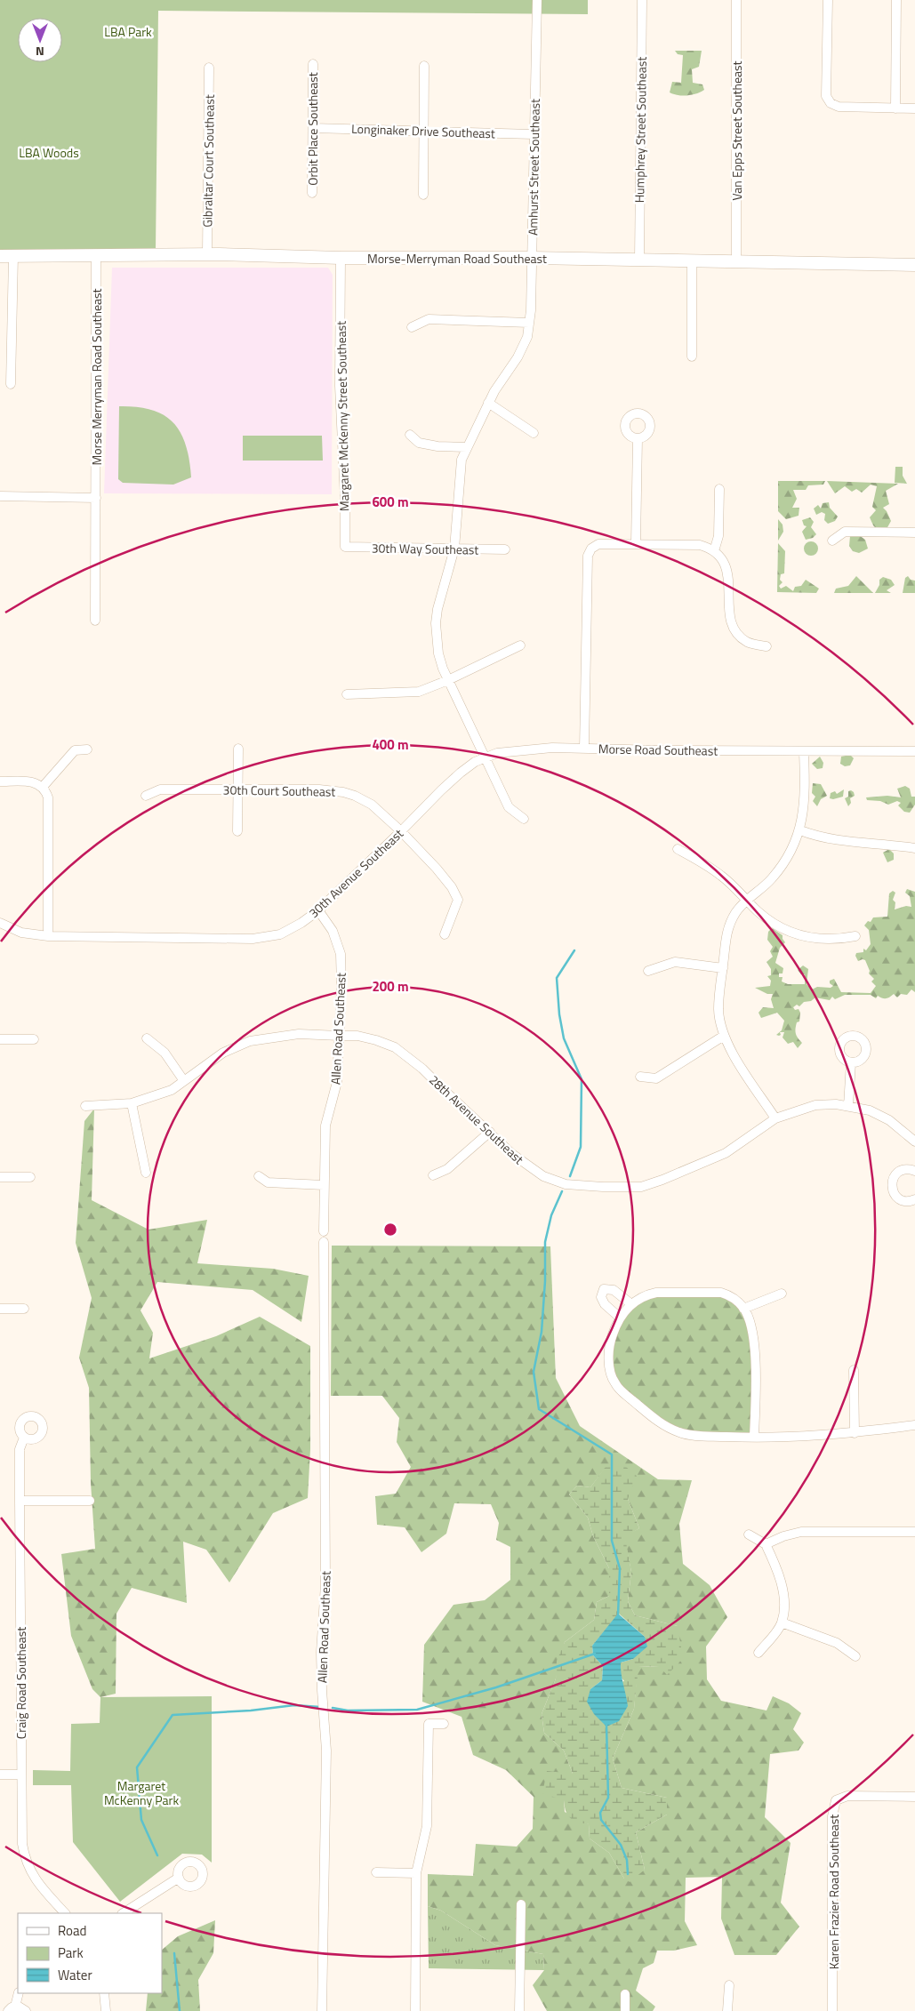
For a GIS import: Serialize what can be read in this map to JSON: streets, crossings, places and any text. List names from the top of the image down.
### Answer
{
  "streets": {
    "street": [
      "Orbit Place Southeast",
      "Humphrey Street Southeast",
      "Longinaker Drive Southeast",
      "Van Epps Street Southeast",
      "Gibraltar Court Southeast",
      "Amhurst Street Southeast",
      "Morse-Merryman Road Southeast",
      "Morse Merryman Road Southeast",
      "Margaret McKenny Street Southeast",
      "30th Way Southeast",
      "Morse Road Southeast",
      "30th Court Southeast",
      "30th Avenue Southeast",
      "Allen Road Southeast",
      "28th Avenue Southeast",
      "Craig Road Southeast",
      "Karen Frazier Road Southeast"
    ]
  },
  "crossings": [
    ["Orbit Place Southeast", "Longinaker Drive Southeast"],
    ["Humphrey Street Southeast", "Morse-Merryman Road Southeast"],
    ["Longinaker Drive Southeast", "Amhurst Street Southeast"],
    ["Van Epps Street Southeast", "Morse-Merryman Road Southeast"],
    ["Gibraltar Court Southeast", "Morse-Merryman Road Southeast"],
    ["Amhurst Street Southeast", "Morse-Merryman Road Southeast"],
    ["Amhurst Street Southeast", "30th Way Southeast"],
    ["Amhurst Street Southeast", "30th Avenue Southeast"],
    ["Morse-Merryman Road Southeast", "Morse Merryman Road Southeast"],
    ["Morse-Merryman Road Southeast", "Margaret McKenny Street Southeast"],
    ["Margaret McKenny Street Southeast", "30th Way Southeast"],
    ["Morse Road Southeast", "30th Avenue Southeast"],
    ["30th Court Southeast", "30th Avenue Southeast"],
    ["30th Avenue Southeast", "Allen Road Southeast"],
    ["Allen Road Southeast", "28th Avenue Southeast"]
  ],
  "parks": ["LBA Park", "LBA Woods", "Margaret McKenny Park"],
  "legend": ["Road", "Park", "Water"],
  "north": "bottom",
  "rings": ["600 m", "400 m", "200 m"]
}
